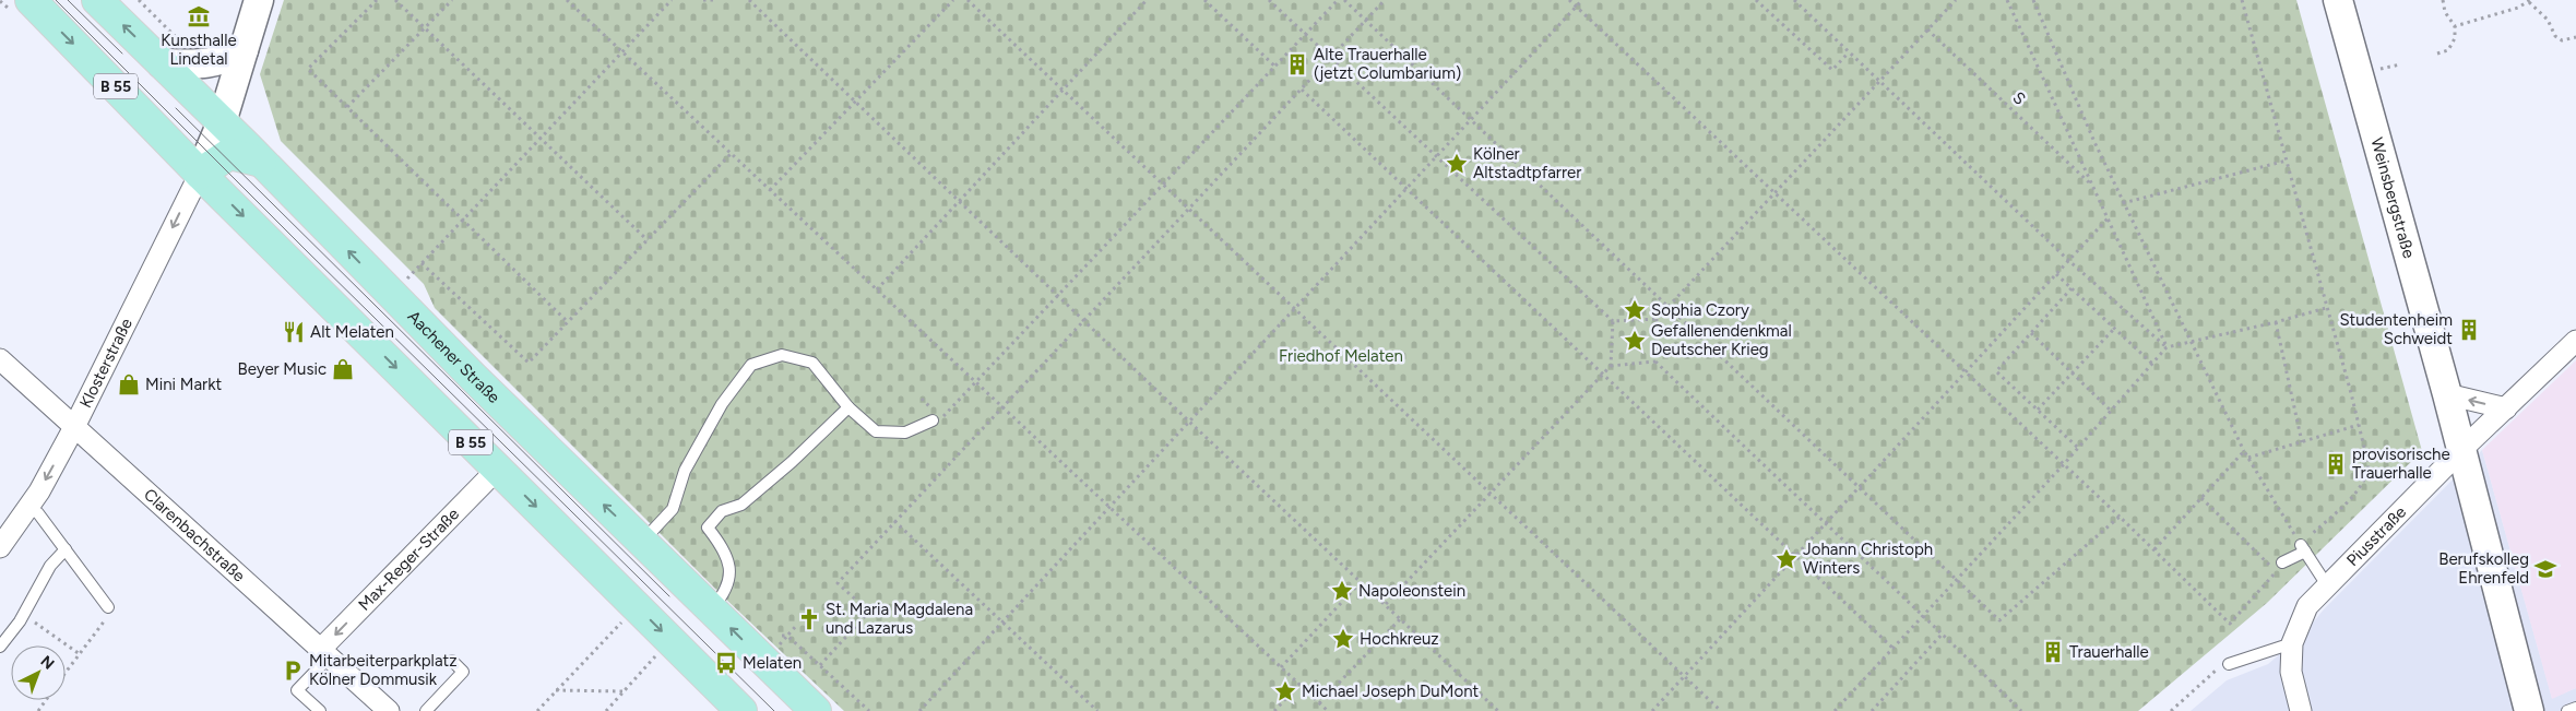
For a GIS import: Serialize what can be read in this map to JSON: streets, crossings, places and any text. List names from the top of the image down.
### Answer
{
  "streets": {
    "main road": ["B 55", "Aachener Straße"],
    "street": [
      "Weinsbergstraße",
      "Klosterstraße",
      "Clarenbachstraße",
      "Piusstraße",
      "Max-Reger-Straße"
    ],
    "path": ["S"]
  },
  "crossings": [
    ["B 55", "Klosterstraße"],
    ["B 55", "Max-Reger-Straße"],
    ["Weinsbergstraße", "Piusstraße"],
    ["Klosterstraße", "Clarenbachstraße"],
    ["Clarenbachstraße", "Max-Reger-Straße"]
  ],
  "one_way": ["Klosterstraße", "Max-Reger-Straße"],
  "parks": ["Friedhof Melaten"],
  "places": {
    "museum": ["Kunsthalle Lindetal"],
    "building": [
      "Alte Trauerhalle (jetzt Columbarium)",
      "Studentenheim Schweidt",
      "provisorische Trauerhalle",
      "Trauerhalle"
    ],
    "place": [
      "Kölner Altstadtpfarrer",
      "Sophia Czory",
      "Gefallenendenkmal Deutscher Krieg",
      "Johann Christoph Winters",
      "Napoleonstein",
      "Hochkreuz",
      "Michael Joseph DuMont"
    ],
    "restaurant": ["Alt Melaten"],
    "shop": ["Beyer Music", "Mini Markt"],
    "school or university": ["Berufskolleg Ehrenfeld"],
    "church": ["St. Maria Magdalena und Lazarus"],
    "bus stop": ["Melaten"],
    "parking": ["Mitarbeiterparkplatz Kölner Dommusik"]
  },
  "north": "top right"
}
